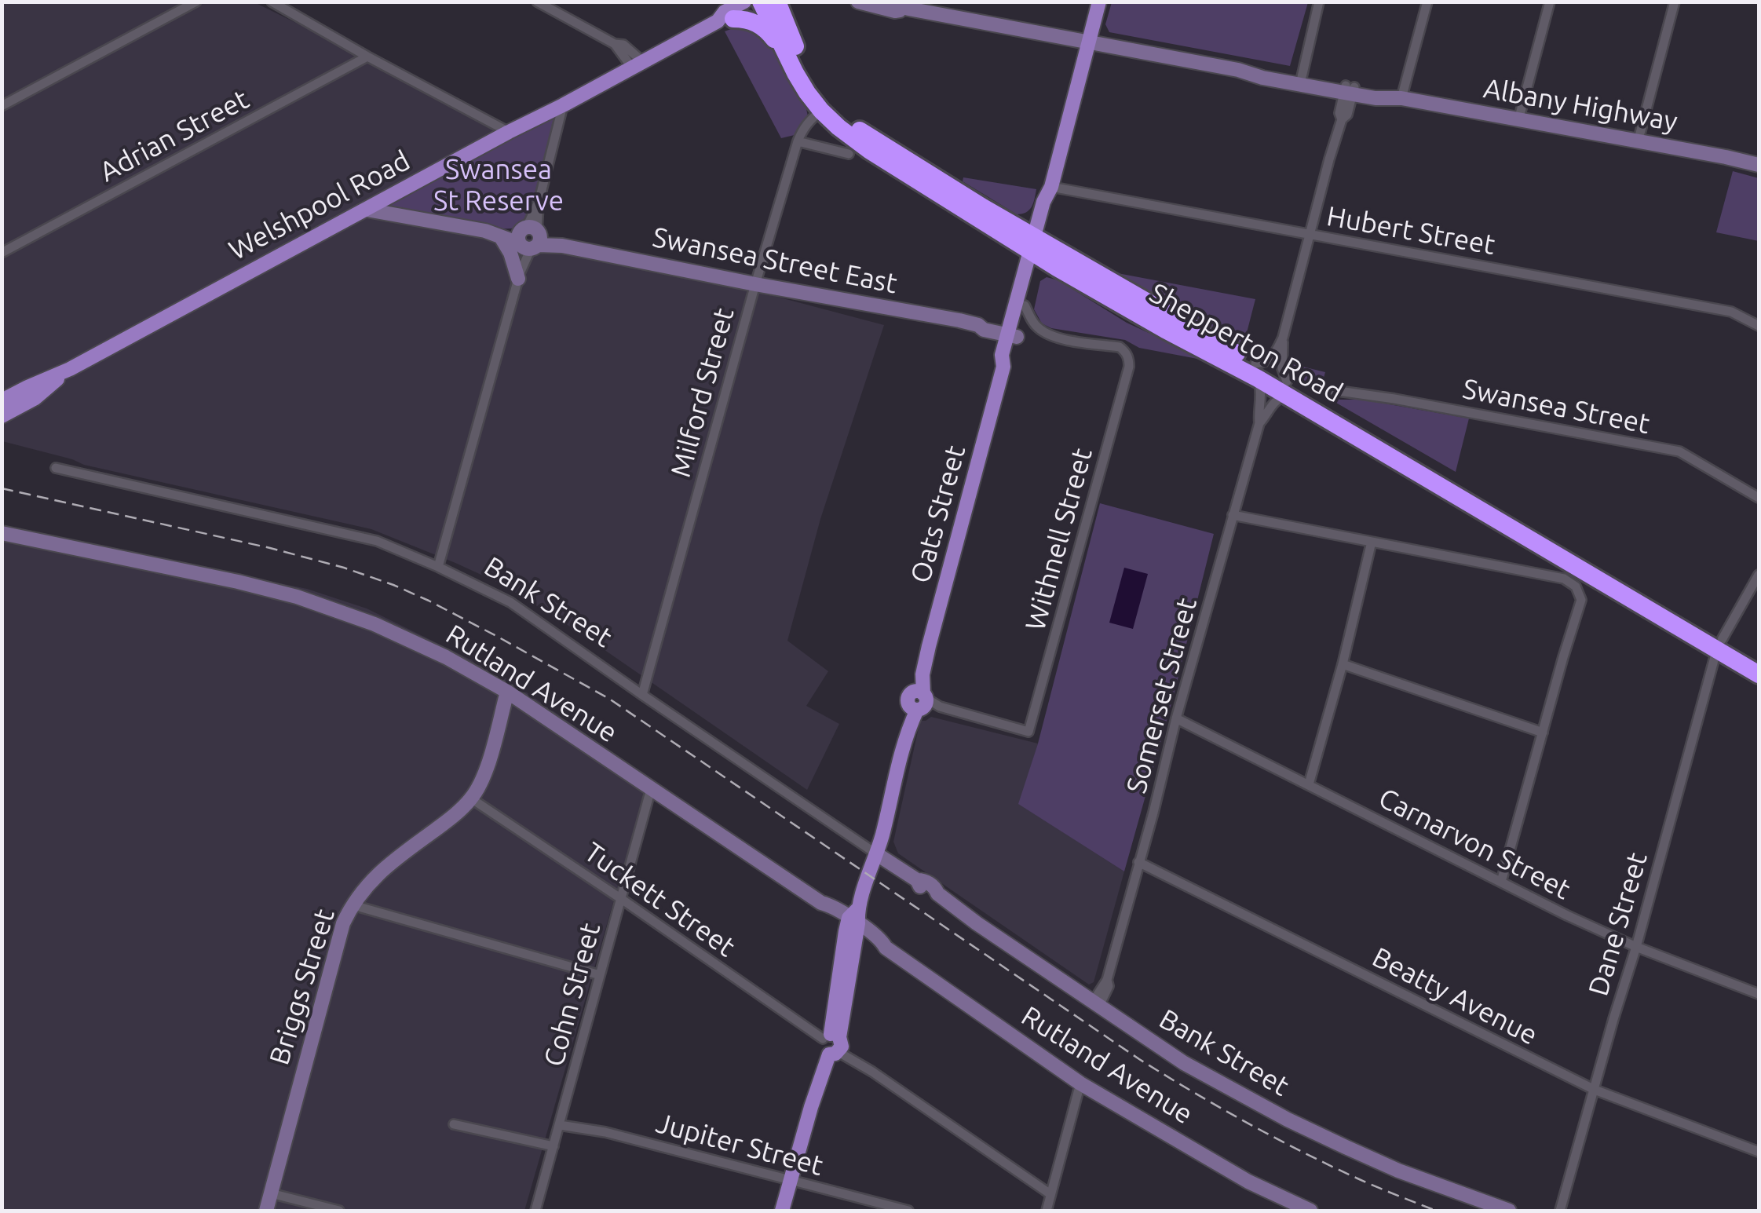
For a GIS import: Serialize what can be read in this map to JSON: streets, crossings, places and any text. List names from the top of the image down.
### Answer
{
  "streets": {
    "highway": ["Shepperton Road"],
    "main road": ["Welshpool Road", "Oats Street"],
    "street": [
      "Albany Highway",
      "Adrian Street",
      "Hubert Street",
      "Swansea Street East",
      "Milford Street",
      "Swansea Street",
      "Withnell Street",
      "Bank Street",
      "Rutland Avenue",
      "Somerset Street",
      "Carnarvon Street",
      "Tuckett Street",
      "Dane Street",
      "Briggs Street",
      "Cohn Street",
      "Beatty Avenue",
      "Jupiter Street"
    ]
  },
  "crossings": [
    ["Albany Highway", "Oats Street"],
    ["Welshpool Road", "Swansea Street East"],
    ["Welshpool Road", "Shepperton Road"],
    ["Hubert Street", "Oats Street"],
    ["Swansea Street East", "Milford Street"],
    ["Swansea Street East", "Oats Street"],
    ["Shepperton Road", "Milford Street"],
    ["Shepperton Road", "Oats Street"],
    ["Shepperton Road", "Somerset Street"],
    ["Shepperton Road", "Dane Street"],
    ["Milford Street", "Bank Street"],
    ["Oats Street", "Withnell Street"],
    ["Oats Street", "Bank Street"],
    ["Oats Street", "Rutland Avenue"],
    ["Oats Street", "Tuckett Street"],
    ["Oats Street", "Jupiter Street"],
    ["Bank Street", "Somerset Street"],
    ["Rutland Avenue", "Briggs Street"],
    ["Rutland Avenue", "Cohn Street"],
    ["Somerset Street", "Carnarvon Street"],
    ["Somerset Street", "Beatty Avenue"],
    ["Carnarvon Street", "Dane Street"],
    ["Tuckett Street", "Briggs Street"],
    ["Tuckett Street", "Cohn Street"],
    ["Dane Street", "Beatty Avenue"],
    ["Cohn Street", "Jupiter Street"]
  ],
  "parks": ["Swansea St Reserve"]
}
